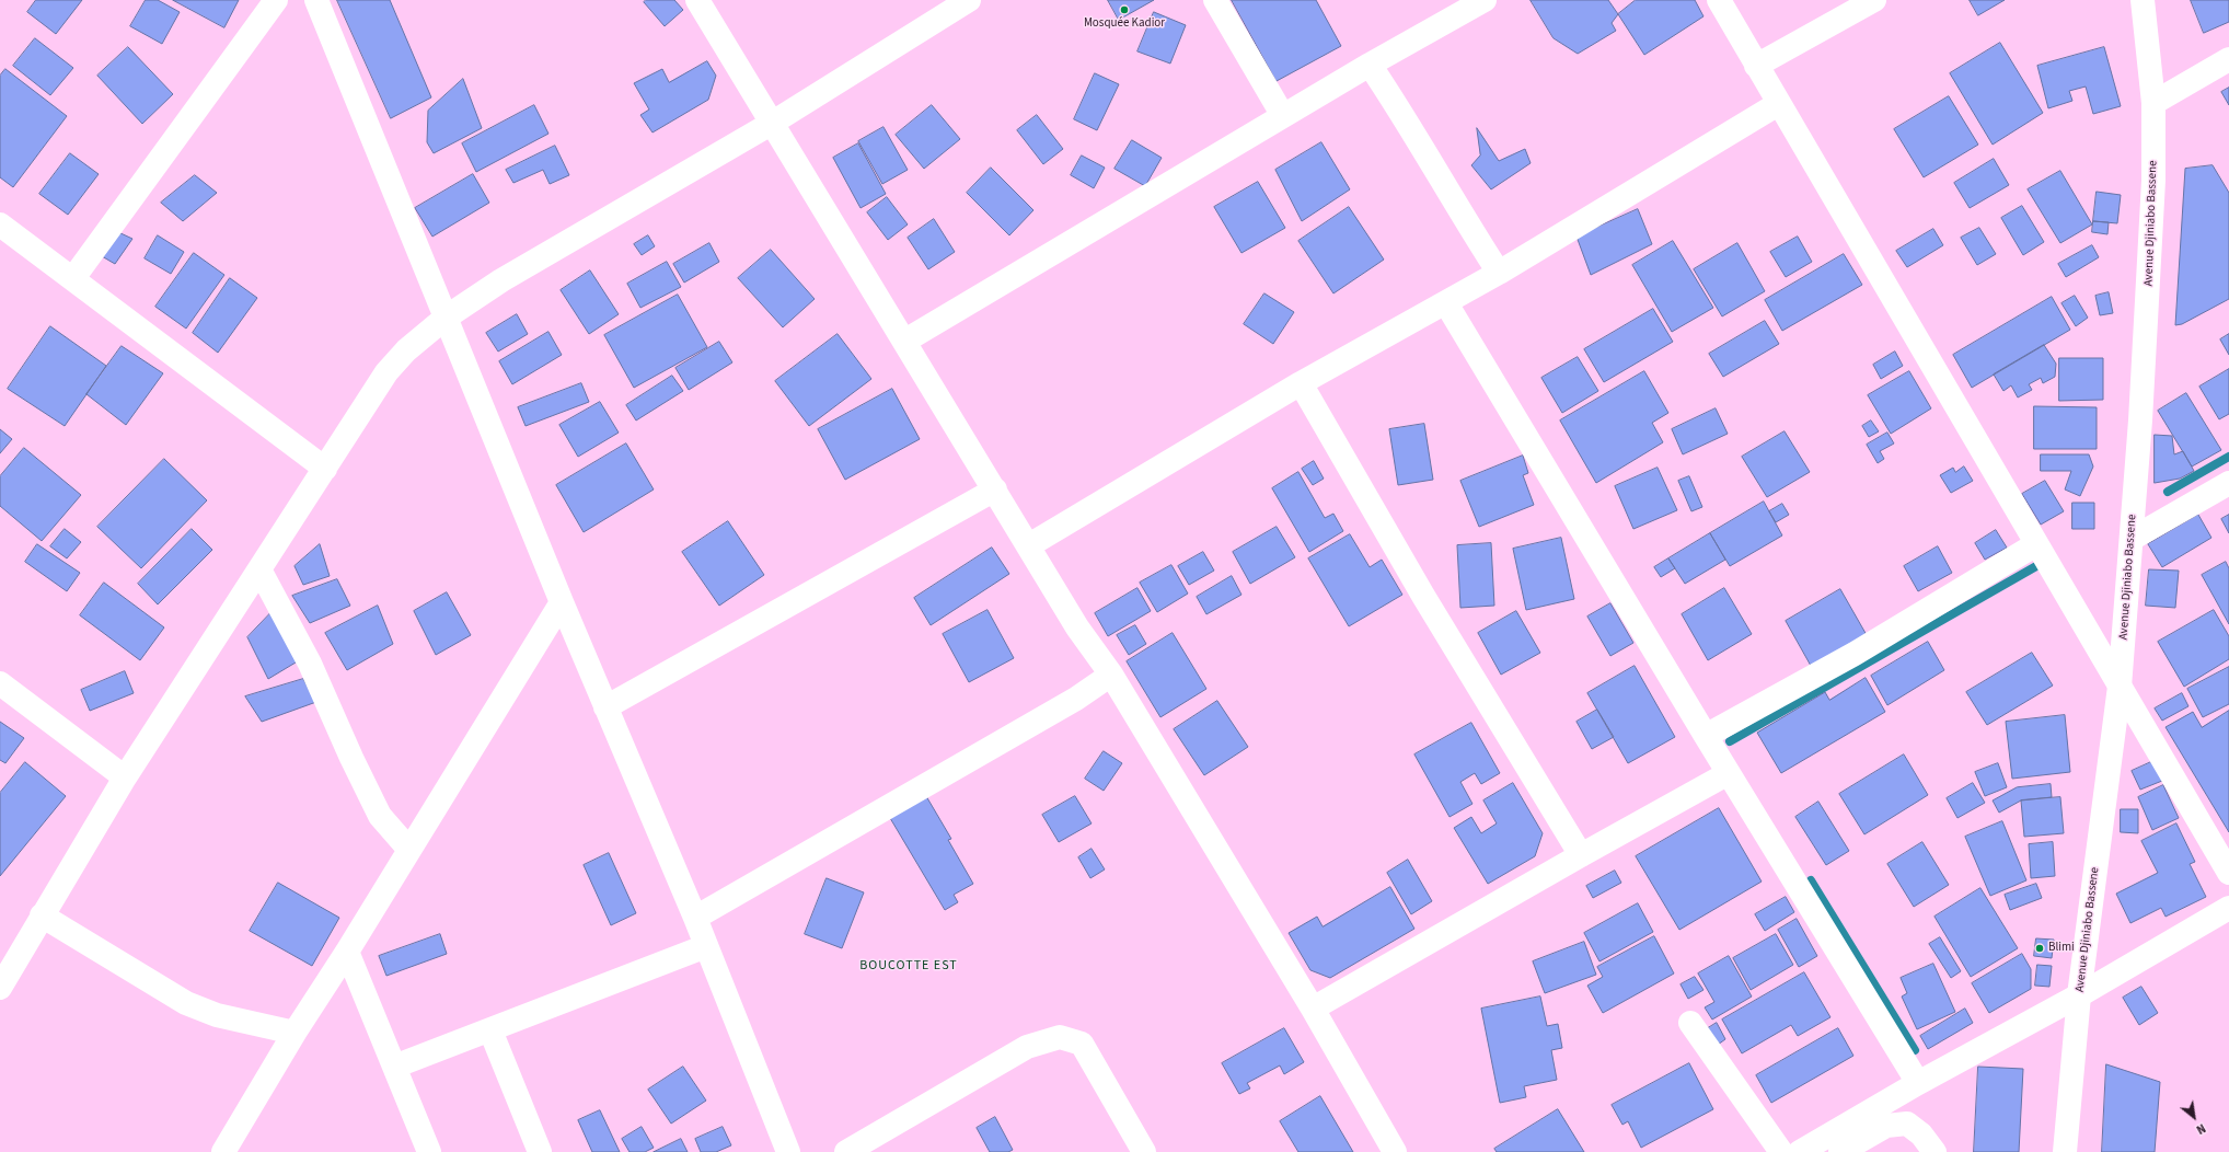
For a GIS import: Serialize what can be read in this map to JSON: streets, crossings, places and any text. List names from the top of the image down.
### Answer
{
  "streets": {
    "street": ["Avenue Djiniabo Bassene"]
  },
  "districts": ["BOUCOTTE EST"],
  "places": ["Mosquée Kadior", "Blimi"],
  "north": "bottom right"
}
